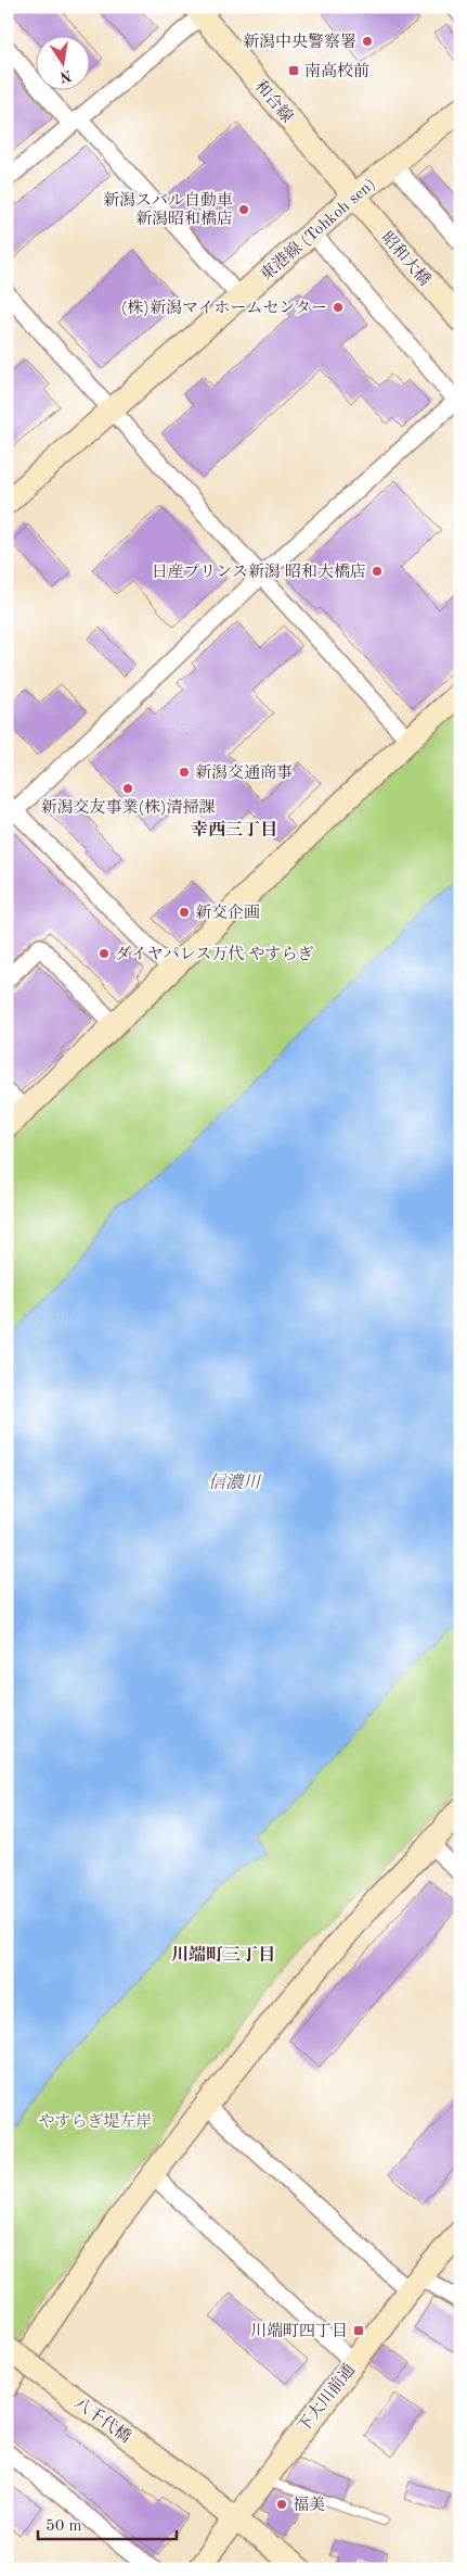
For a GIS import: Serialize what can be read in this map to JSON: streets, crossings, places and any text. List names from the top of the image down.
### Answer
{
  "streets": {
    "street": [
      "和合線",
      "東港線 (Tohkoh sen)",
      "昭和大橋",
      "下大川前通",
      "八千代橋"
    ]
  },
  "crossings": [
    ["和合線", "東港線 (Tohkoh sen)"],
    ["和合線", "昭和大橋"],
    ["東港線 (Tohkoh sen)", "昭和大橋"],
    ["下大川前通", "八千代橋"]
  ],
  "districts": ["幸西三丁目", "川端町三丁目"],
  "water": ["信濃川"],
  "parks": ["やすらぎ堤左岸"],
  "places": {
    "other": [
      "新潟中央警察署",
      "新潟スバル自動車 新潟昭和橋店",
      "(株)新潟マイホームセンター",
      "日産プリンス新潟 昭和大橋店",
      "新潟交通商事",
      "新潟交友事業(株)清掃課",
      "新交企画",
      "ダイヤパレス万代 やすらぎ",
      "福美"
    ],
    "transit": ["南高校前", "川端町四丁目"]
  },
  "scale_bar": "50 m",
  "north": "bottom"
}
